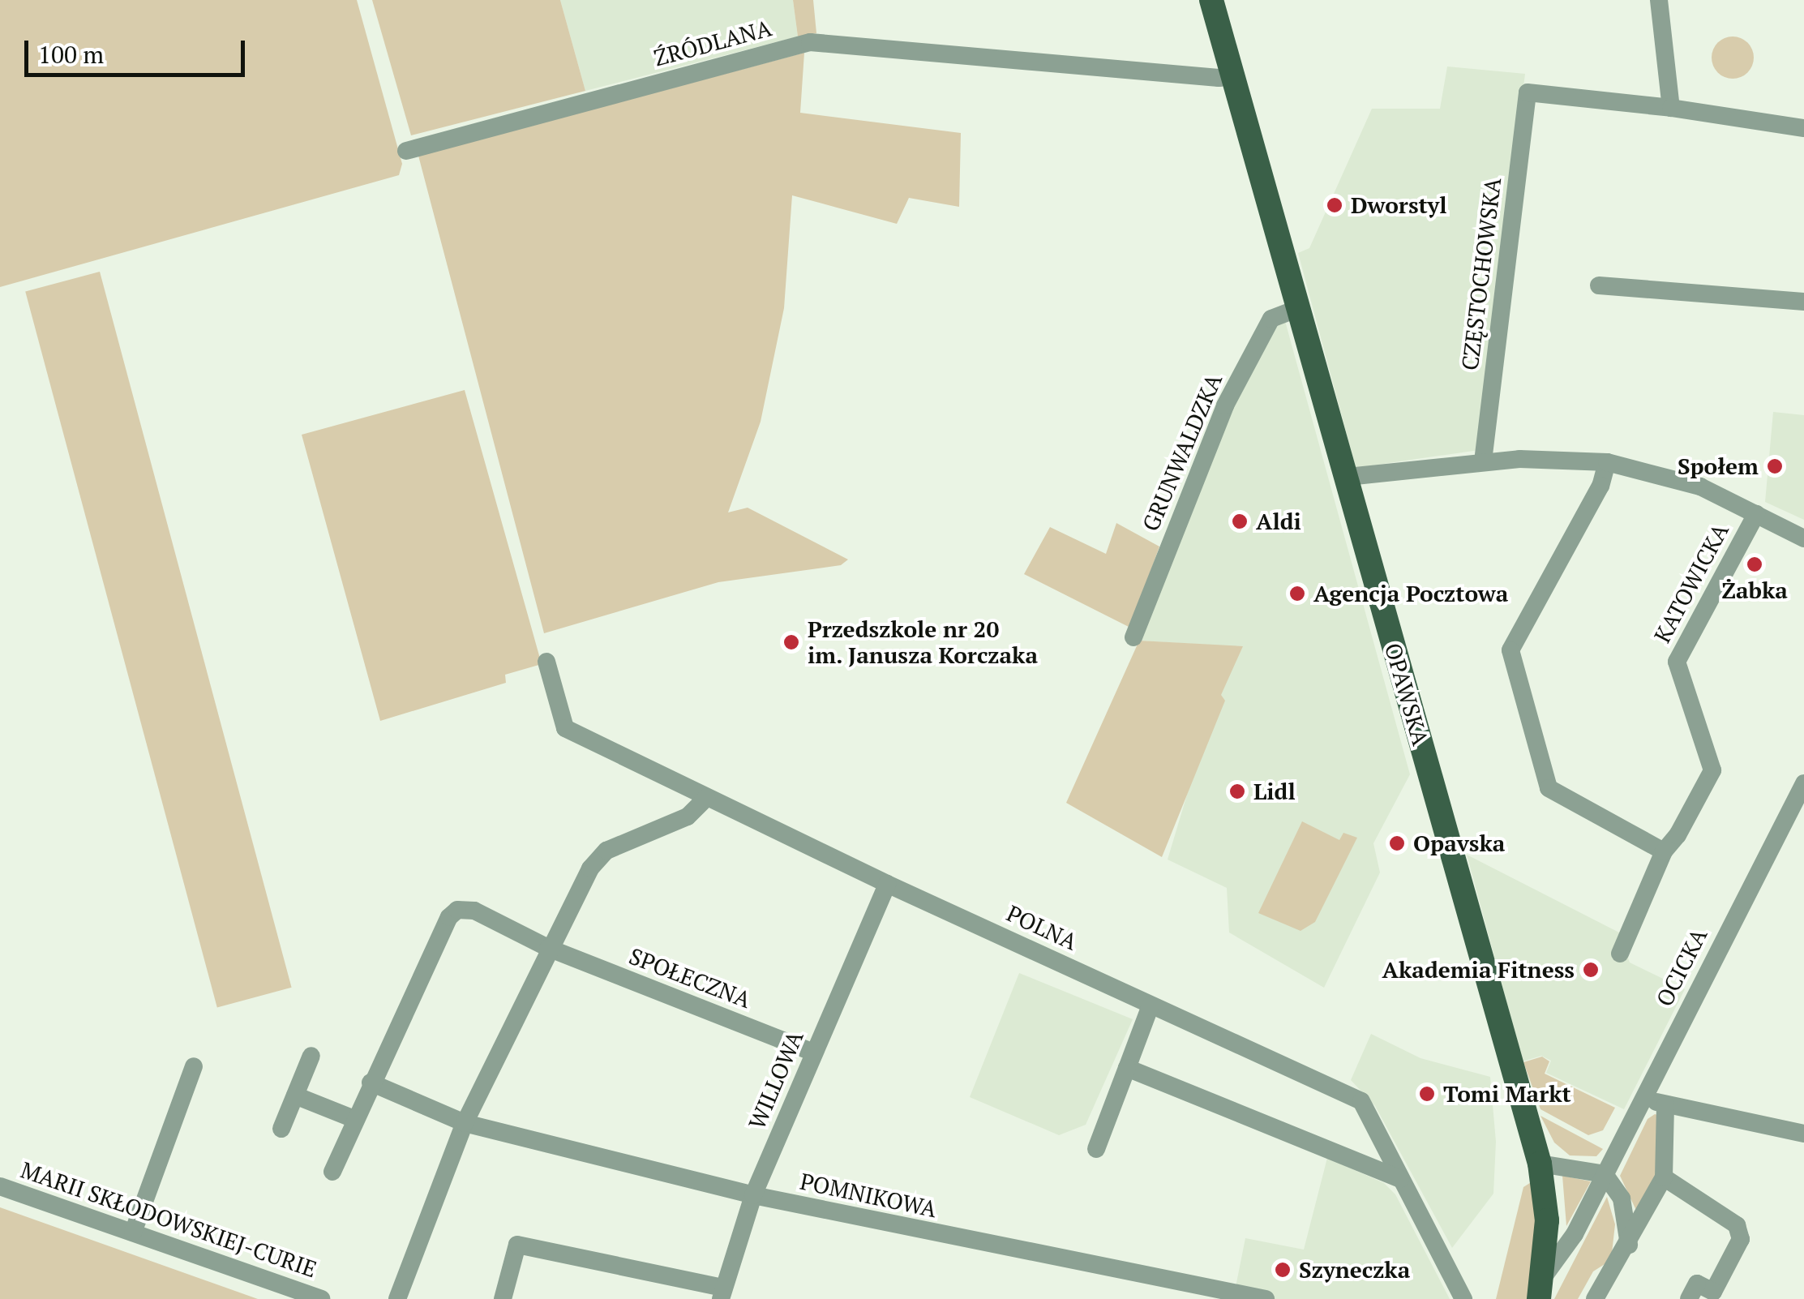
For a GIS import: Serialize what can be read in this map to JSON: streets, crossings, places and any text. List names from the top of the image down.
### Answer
{
  "streets": {
    "main road": ["OPAWSKA"],
    "street": [
      "ŹRÓDLANA",
      "CZĘSTOCHOWSKA",
      "GRUNWALDZKA",
      "KATOWICKA",
      "POLNA",
      "OCICKA",
      "SPOŁECZNA",
      "WILLOWA",
      "POMNIKOWA",
      "MARII SKŁODOWSKIEJ-CURIE"
    ]
  },
  "crossings": [
    ["ŹRÓDLANA", "OPAWSKA"],
    ["CZĘSTOCHOWSKA", "KATOWICKA"],
    ["GRUNWALDZKA", "OPAWSKA"],
    ["KATOWICKA", "OPAWSKA"],
    ["OPAWSKA", "OCICKA"],
    ["POLNA", "WILLOWA"],
    ["SPOŁECZNA", "WILLOWA"],
    ["SPOŁECZNA", "POMNIKOWA"],
    ["WILLOWA", "POMNIKOWA"]
  ],
  "places": [
    "Dworstyl",
    "Społem",
    "Aldi",
    "Żabka",
    "Agencja Pocztowa",
    "Przedszkole nr 20 im. Janusza Korczaka",
    "Lidl",
    "Opavska",
    "Akademia Fitness",
    "Tomi Markt",
    "Szyneczka"
  ],
  "scale_bar": "100 m"
}
